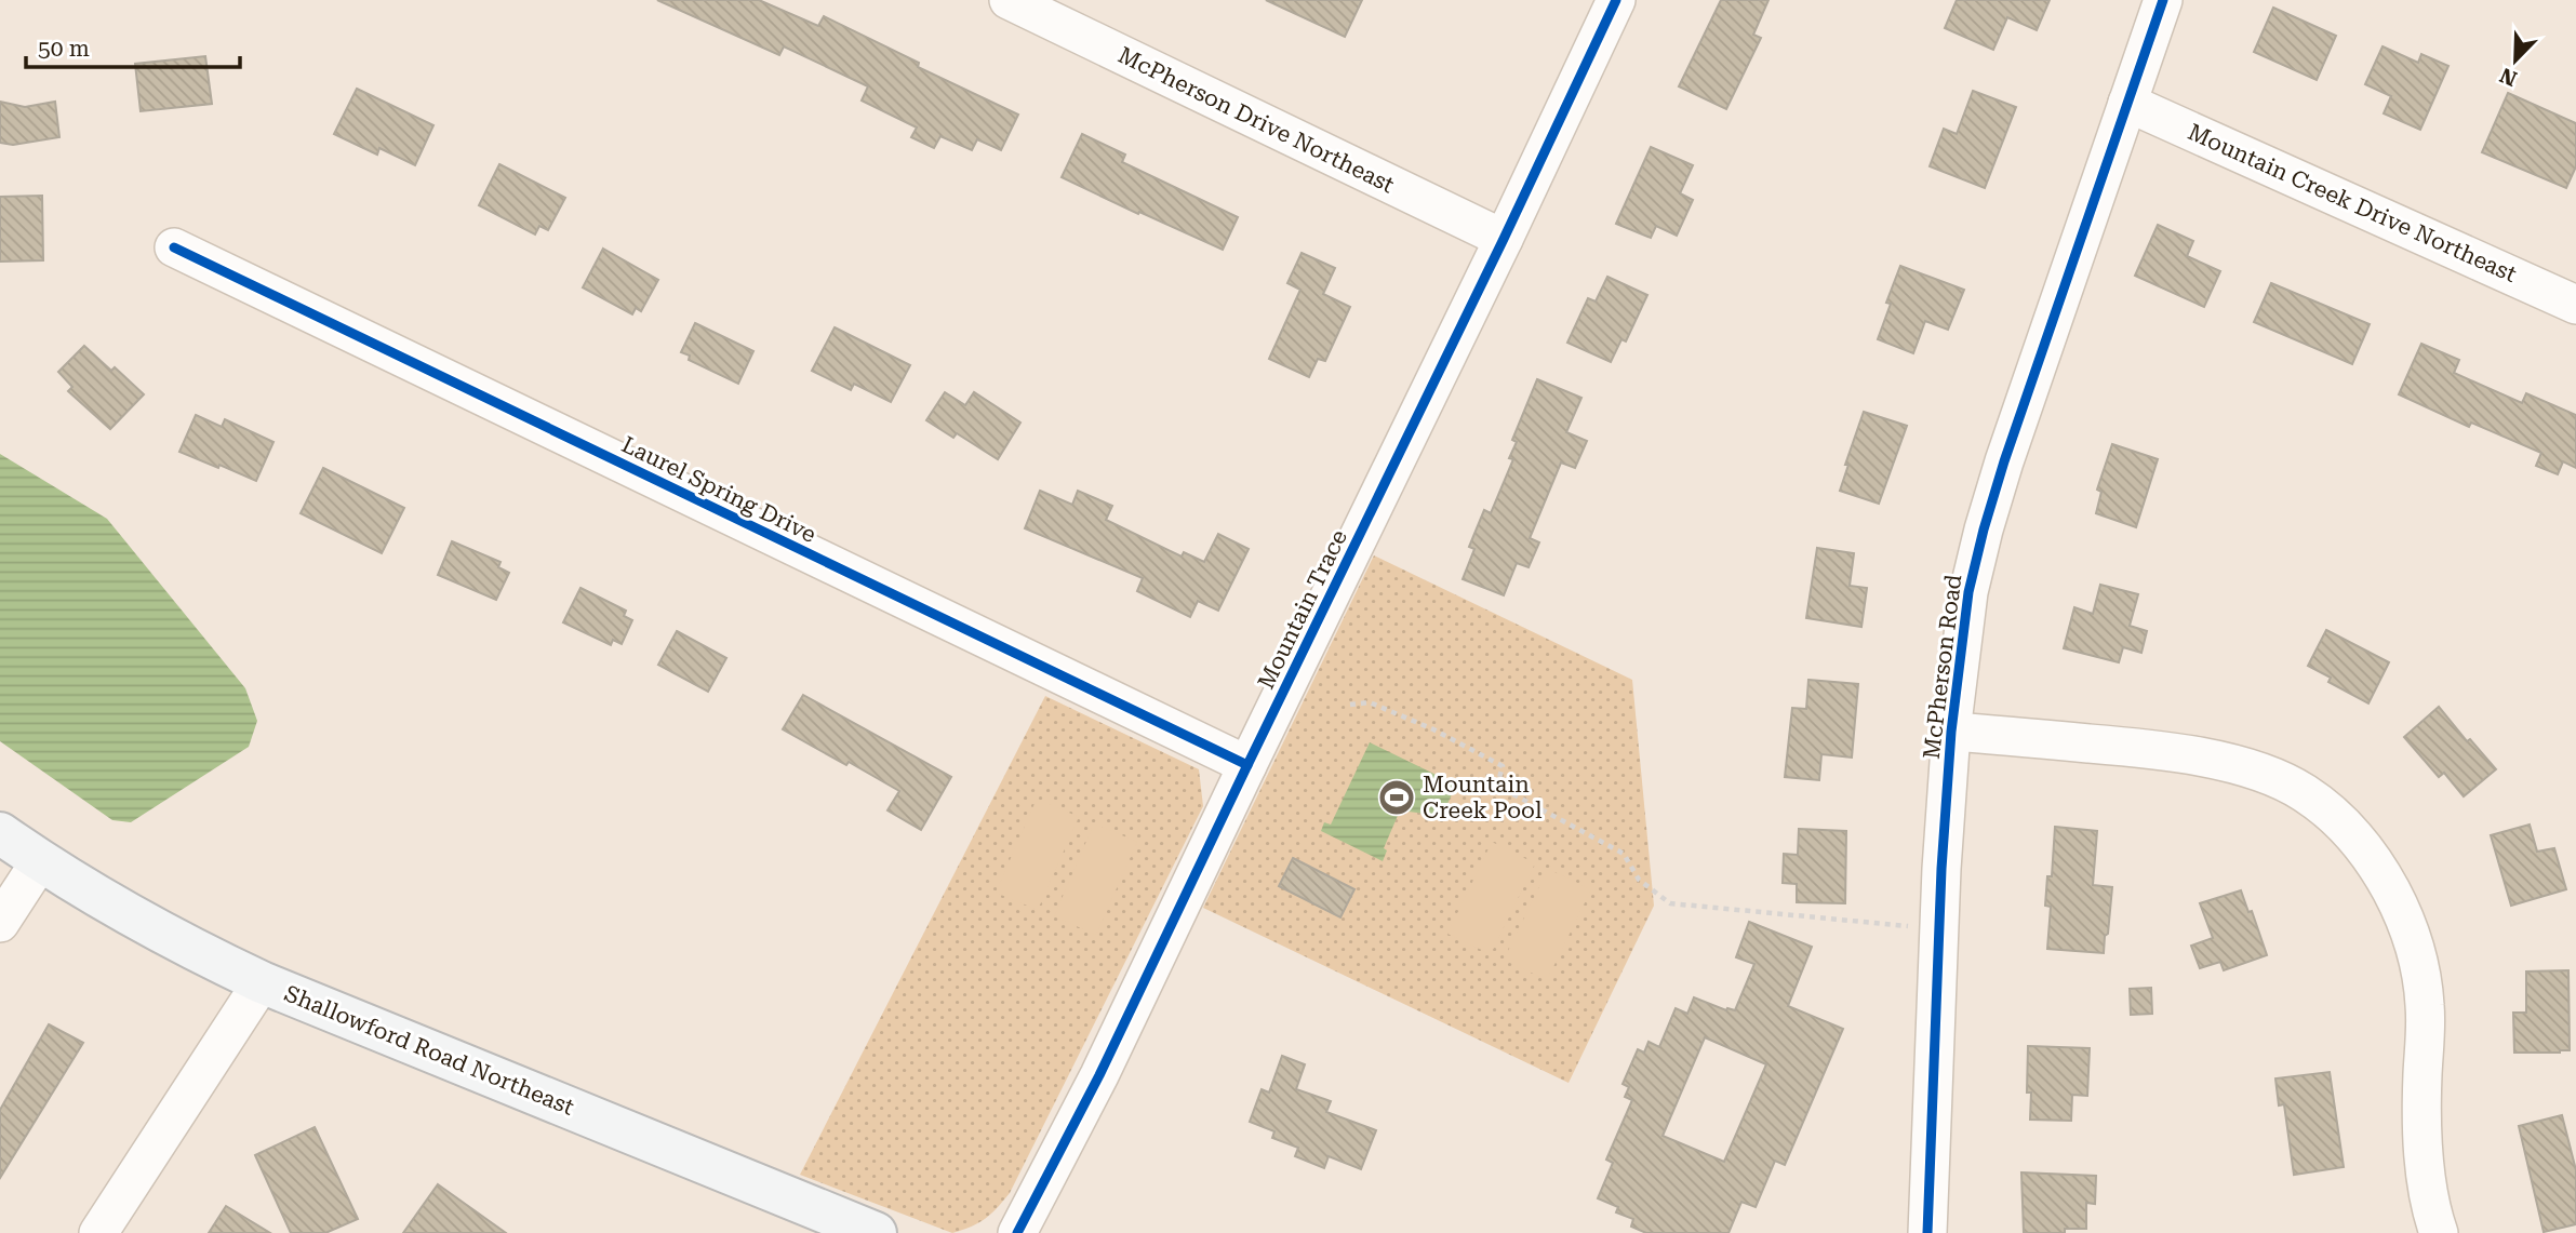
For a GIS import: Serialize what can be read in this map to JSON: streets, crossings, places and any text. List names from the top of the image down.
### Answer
{
  "streets": {
    "main road": ["Shallowford Road Northeast"],
    "street": [
      "McPherson Drive Northeast",
      "Mountain Creek Drive Northeast",
      "Laurel Spring Drive",
      "Mountain Trace",
      "McPherson Road"
    ]
  },
  "crossings": [
    ["McPherson Drive Northeast", "Mountain Trace"],
    ["Mountain Creek Drive Northeast", "McPherson Road"],
    ["Laurel Spring Drive", "Mountain Trace"]
  ],
  "places": {
    "sports": ["Mountain Creek Pool"]
  },
  "scale_bar": "50 m",
  "north": "bottom left"
}
